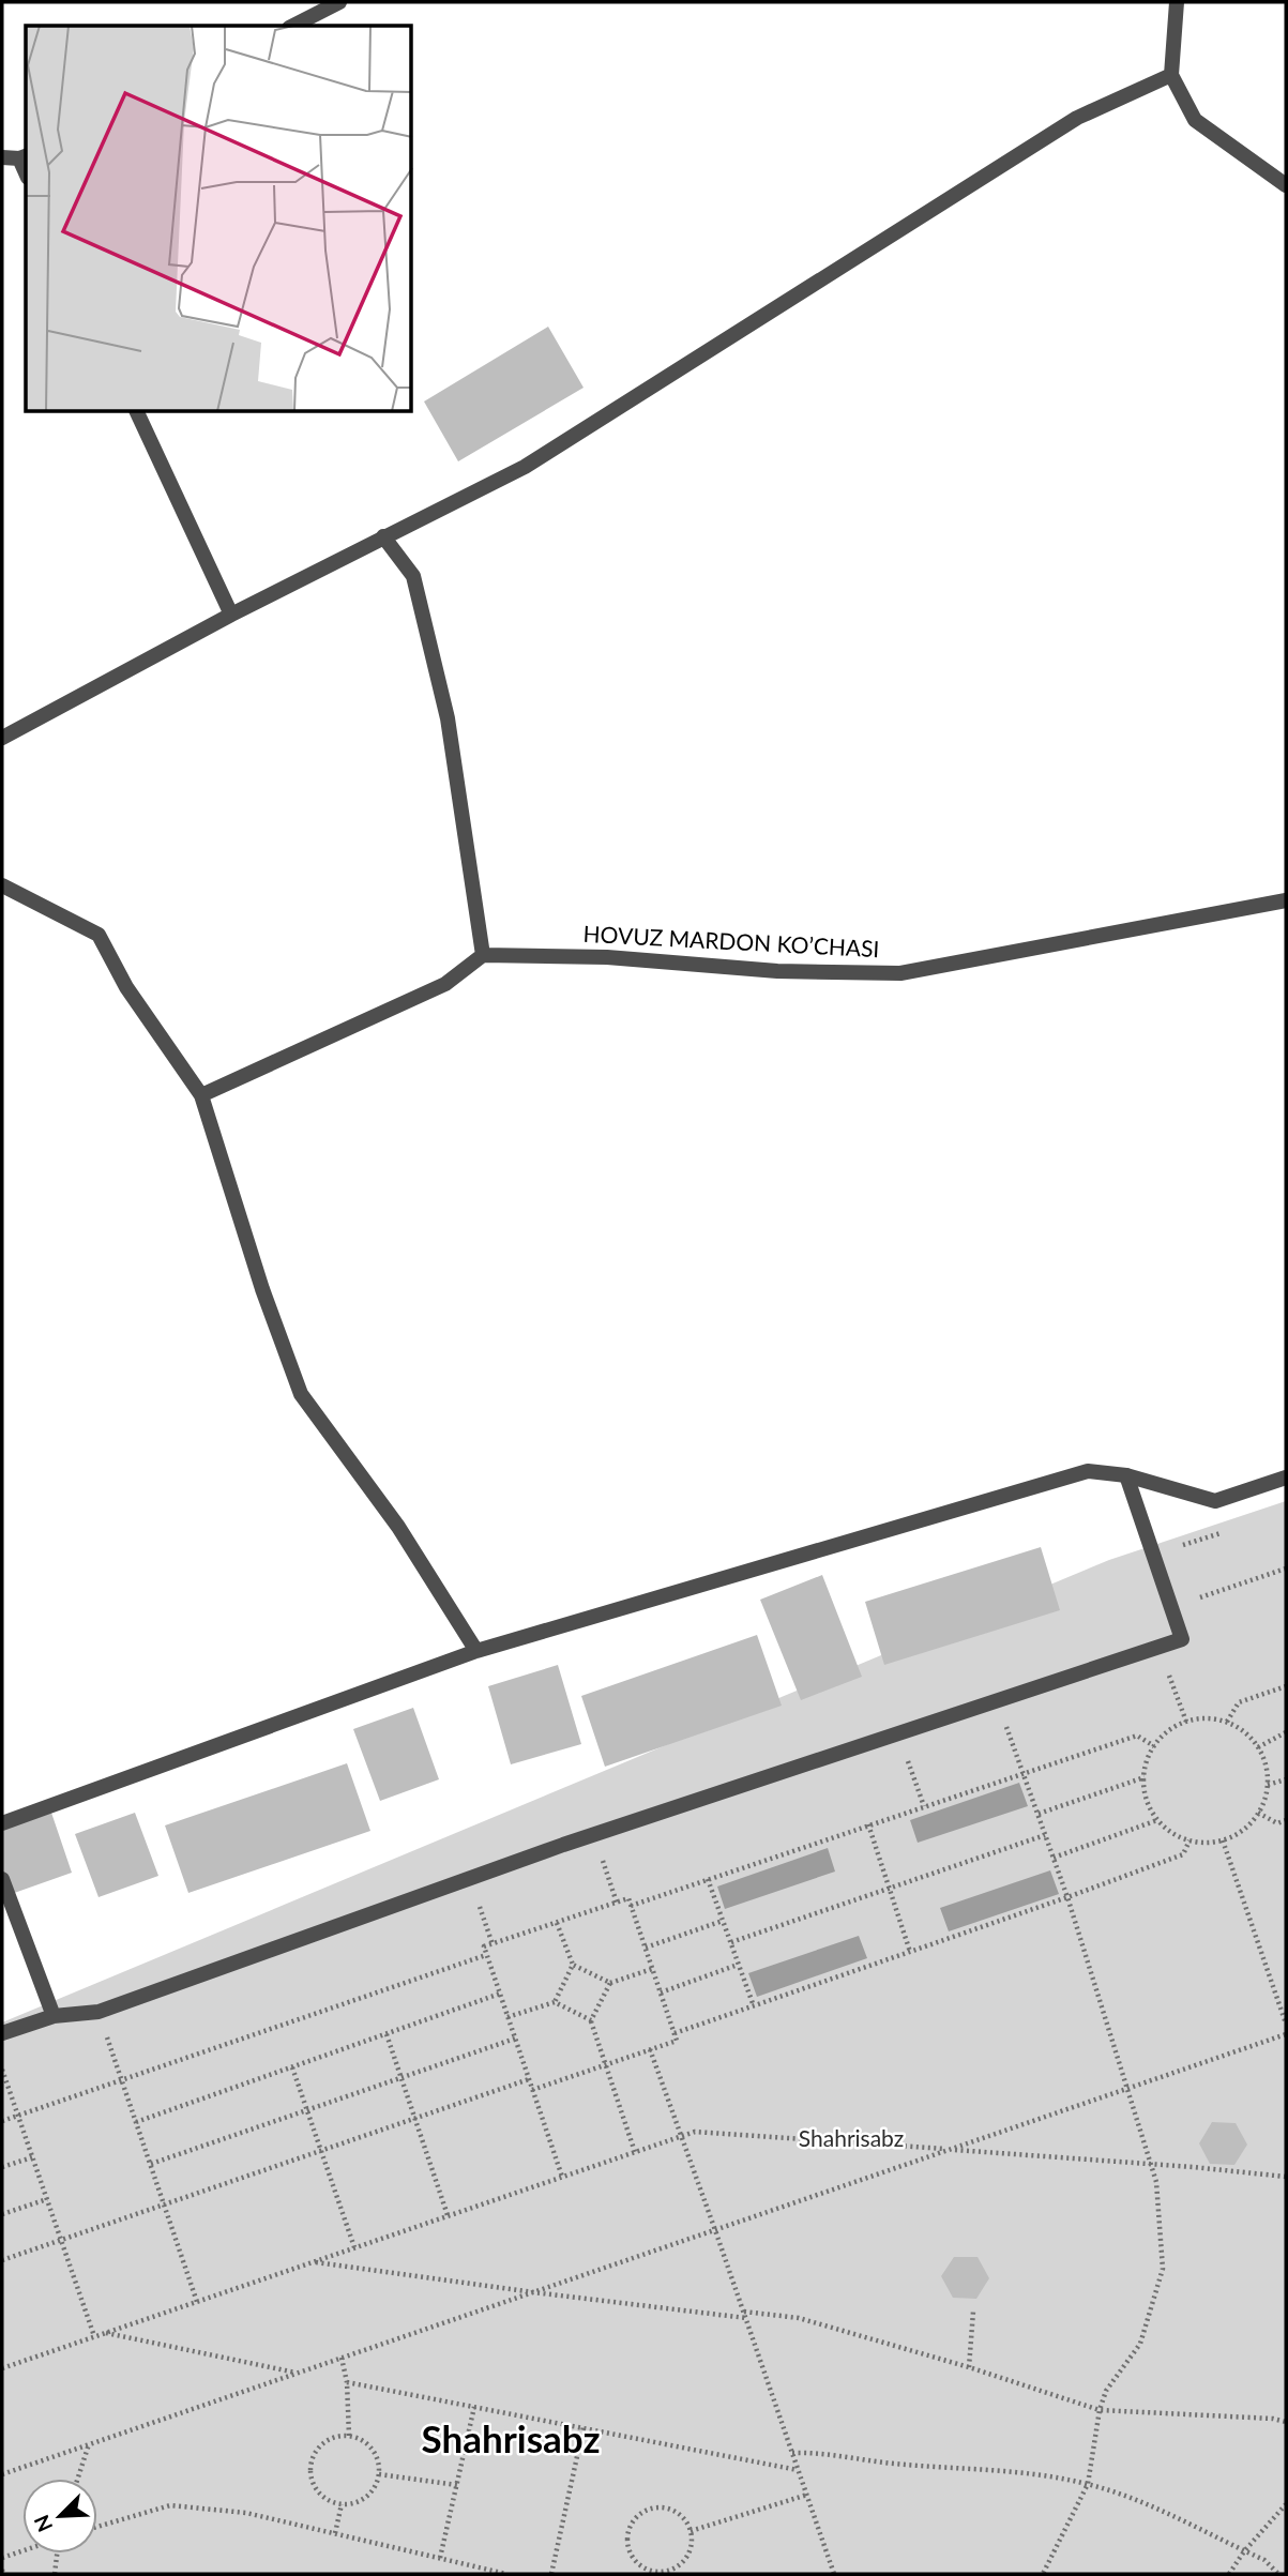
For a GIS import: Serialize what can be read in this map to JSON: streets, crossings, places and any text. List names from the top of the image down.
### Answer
{
  "streets": {
    "street": ["HOVUZ MARDON KO’CHASI"]
  },
  "districts": ["Shahrisabz"],
  "parks": ["Shahrisabz"],
  "north": "bottom left"
}
